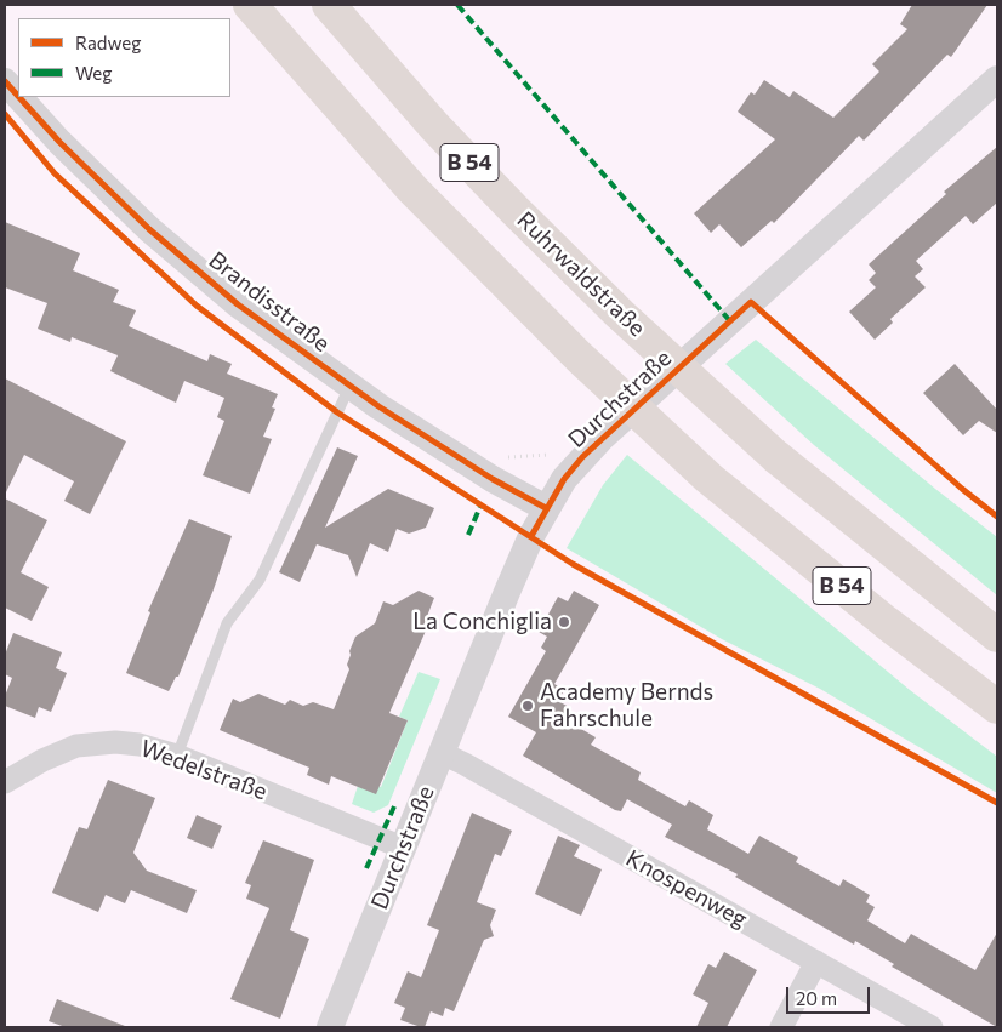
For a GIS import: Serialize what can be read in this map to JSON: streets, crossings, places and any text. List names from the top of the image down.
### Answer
{
  "streets": {
    "highway": ["B 54", "Ruhrwaldstraße"],
    "street": [
      "Brandisstraße",
      "Durchstraße",
      "Wedelstraße",
      "Knospenweg"
    ]
  },
  "crossings": [
    ["Brandisstraße", "Durchstraße"],
    ["Durchstraße", "Wedelstraße"],
    ["Durchstraße", "Knospenweg"]
  ],
  "places": ["La Conchiglia", "Academy Bernds Fahrschule"],
  "legend": ["Radweg", "Weg"],
  "scale_bar": "20 m"
}
